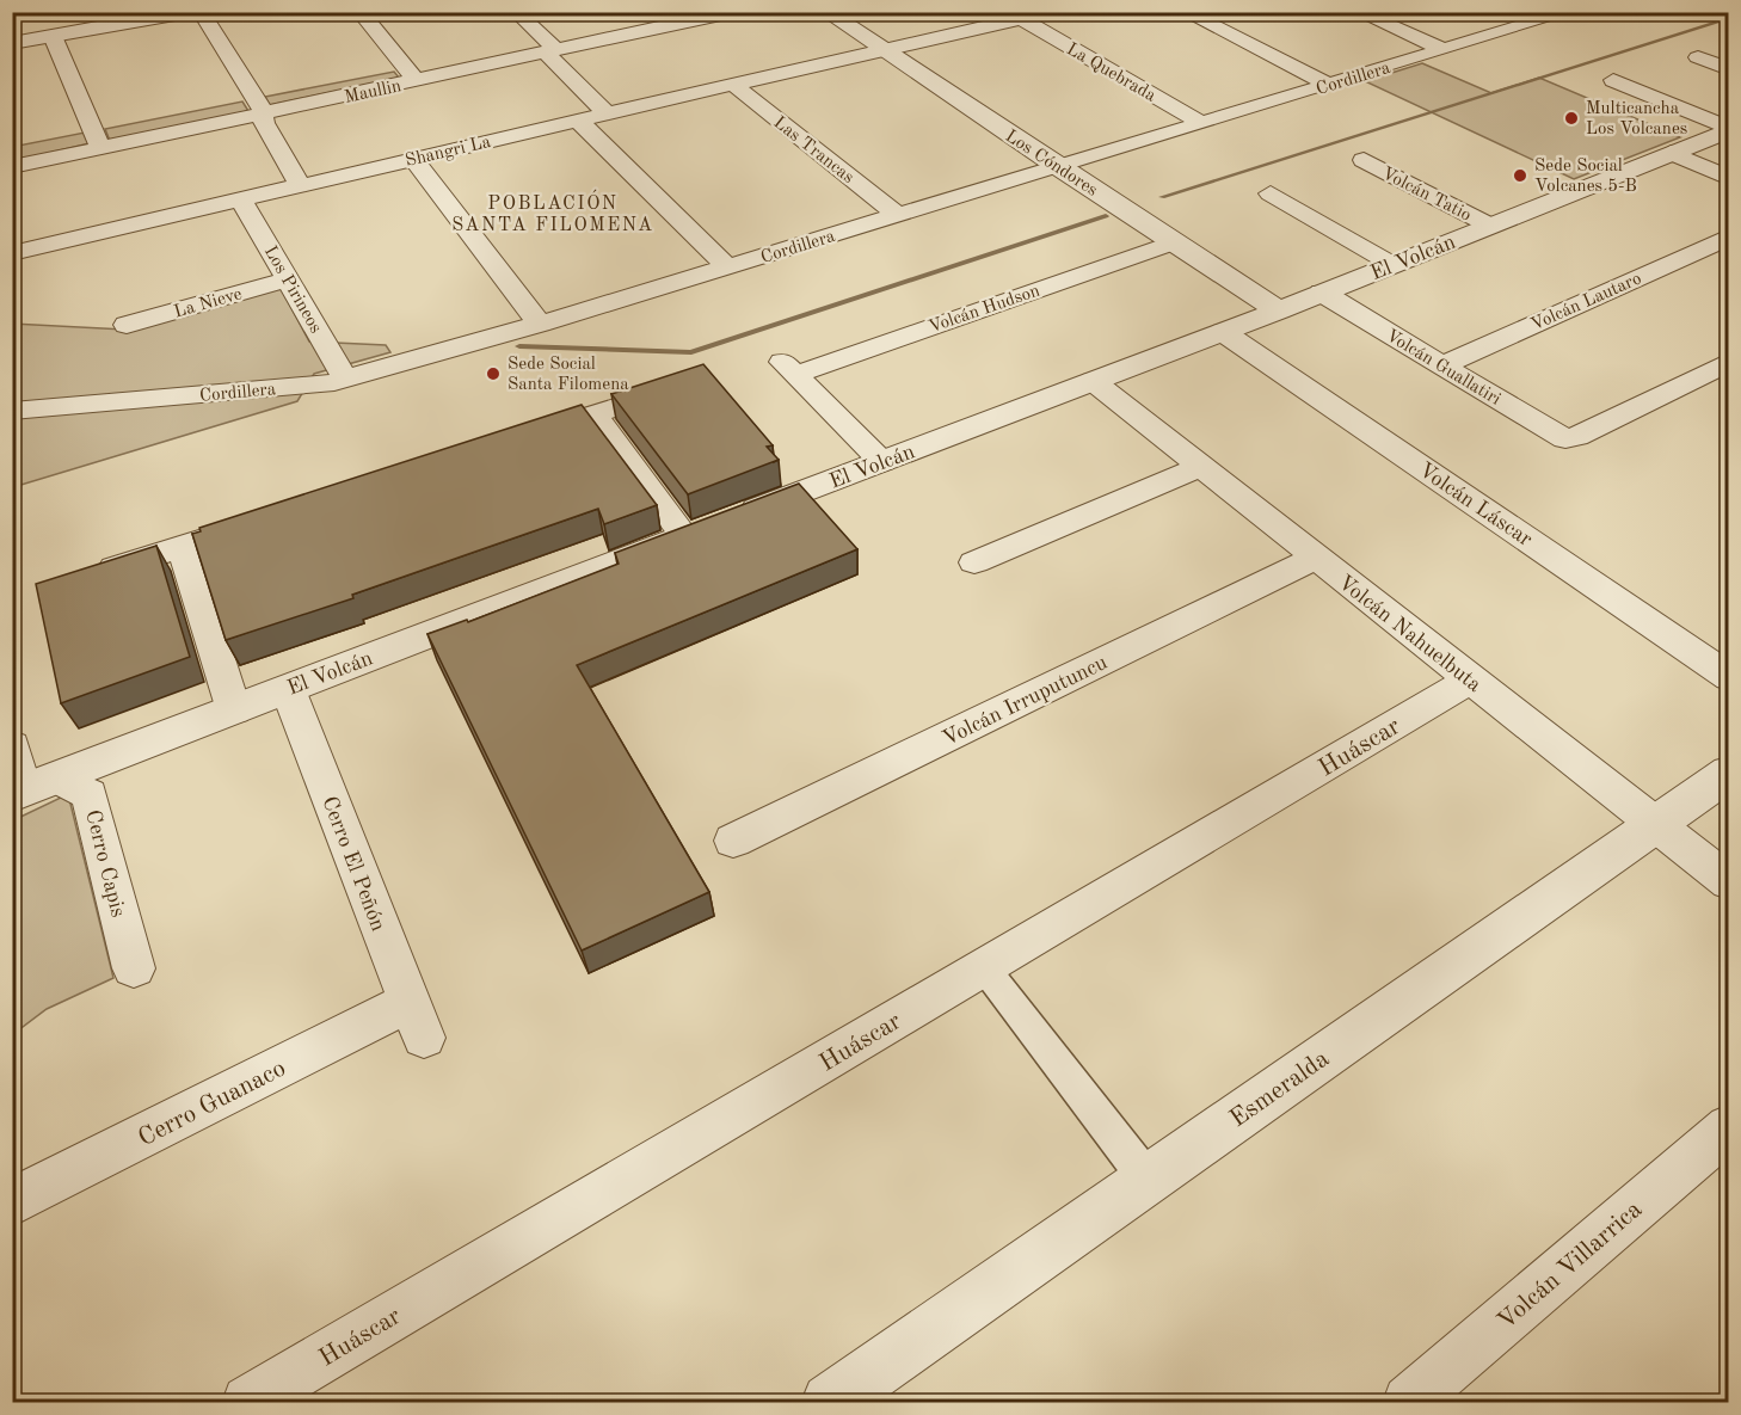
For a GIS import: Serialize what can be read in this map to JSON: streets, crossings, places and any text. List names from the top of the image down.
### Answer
{
  "streets": {
    "street": [
      "La Quebrada",
      "Cordillera",
      "Maullin",
      "Las Trancas",
      "Shangri La",
      "Los Cóndores",
      "Volcán Tatio",
      "El Volcán",
      "Los Pirineos",
      "Volcán Lautaro",
      "La Nieve",
      "Volcán Hudson",
      "Volcán Guallatiri",
      "Volcán Láscar",
      "Volcán Nahuelbuta",
      "Volcán Irruputuncu",
      "Huáscar",
      "Cerro Capis",
      "Cerro El Peñón",
      "Esmeralda",
      "Cerro Guanaco",
      "Volcán Villarrica"
    ]
  },
  "crossings": [
    ["La Quebrada", "Cordillera"],
    ["La Quebrada", "Shangri La"],
    ["Cordillera", "Las Trancas"],
    ["Cordillera", "Los Cóndores"],
    ["Cordillera", "Los Pirineos"],
    ["Las Trancas", "Shangri La"],
    ["Shangri La", "Los Cóndores"],
    ["Shangri La", "Los Pirineos"],
    ["Los Cóndores", "El Volcán"],
    ["Los Cóndores", "Volcán Hudson"],
    ["Volcán Tatio", "El Volcán"],
    ["El Volcán", "Volcán Hudson"],
    ["El Volcán", "Volcán Guallatiri"],
    ["El Volcán", "Volcán Láscar"],
    ["El Volcán", "Volcán Nahuelbuta"],
    ["El Volcán", "Cerro Capis"],
    ["El Volcán", "Cerro El Peñón"],
    ["Los Pirineos", "La Nieve"],
    ["Volcán Lautaro", "Volcán Guallatiri"],
    ["Volcán Nahuelbuta", "Volcán Irruputuncu"],
    ["Volcán Nahuelbuta", "Huáscar"],
    ["Volcán Nahuelbuta", "Esmeralda"],
    ["Cerro El Peñón", "Cerro Guanaco"]
  ],
  "districts": ["POBLACIÓN SANTA FILOMENA"],
  "places": ["Multicancha Los Volcanes", "Sede Social Volcanes 5-B", "Sede Social Santa Filomena"]
}
